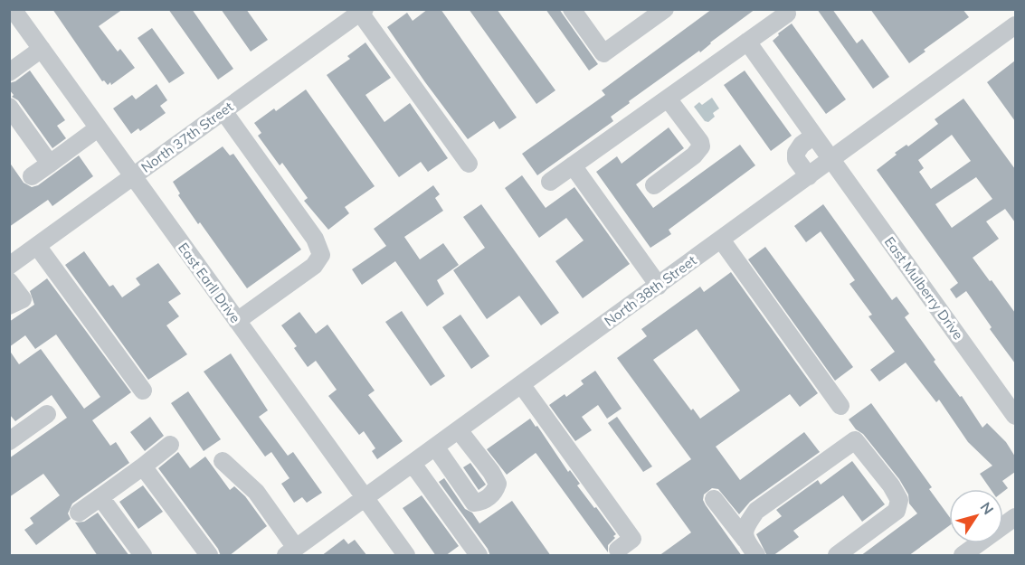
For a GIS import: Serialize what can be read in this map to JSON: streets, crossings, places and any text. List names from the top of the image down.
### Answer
{
  "streets": {
    "street": [
      "North 37th Street",
      "East Earll Drive",
      "East Mulberry Drive",
      "North 38th Street"
    ]
  },
  "crossings": [
    ["North 37th Street", "East Earll Drive"],
    ["East Earll Drive", "North 38th Street"],
    ["East Mulberry Drive", "North 38th Street"]
  ],
  "north": "top right"
}
